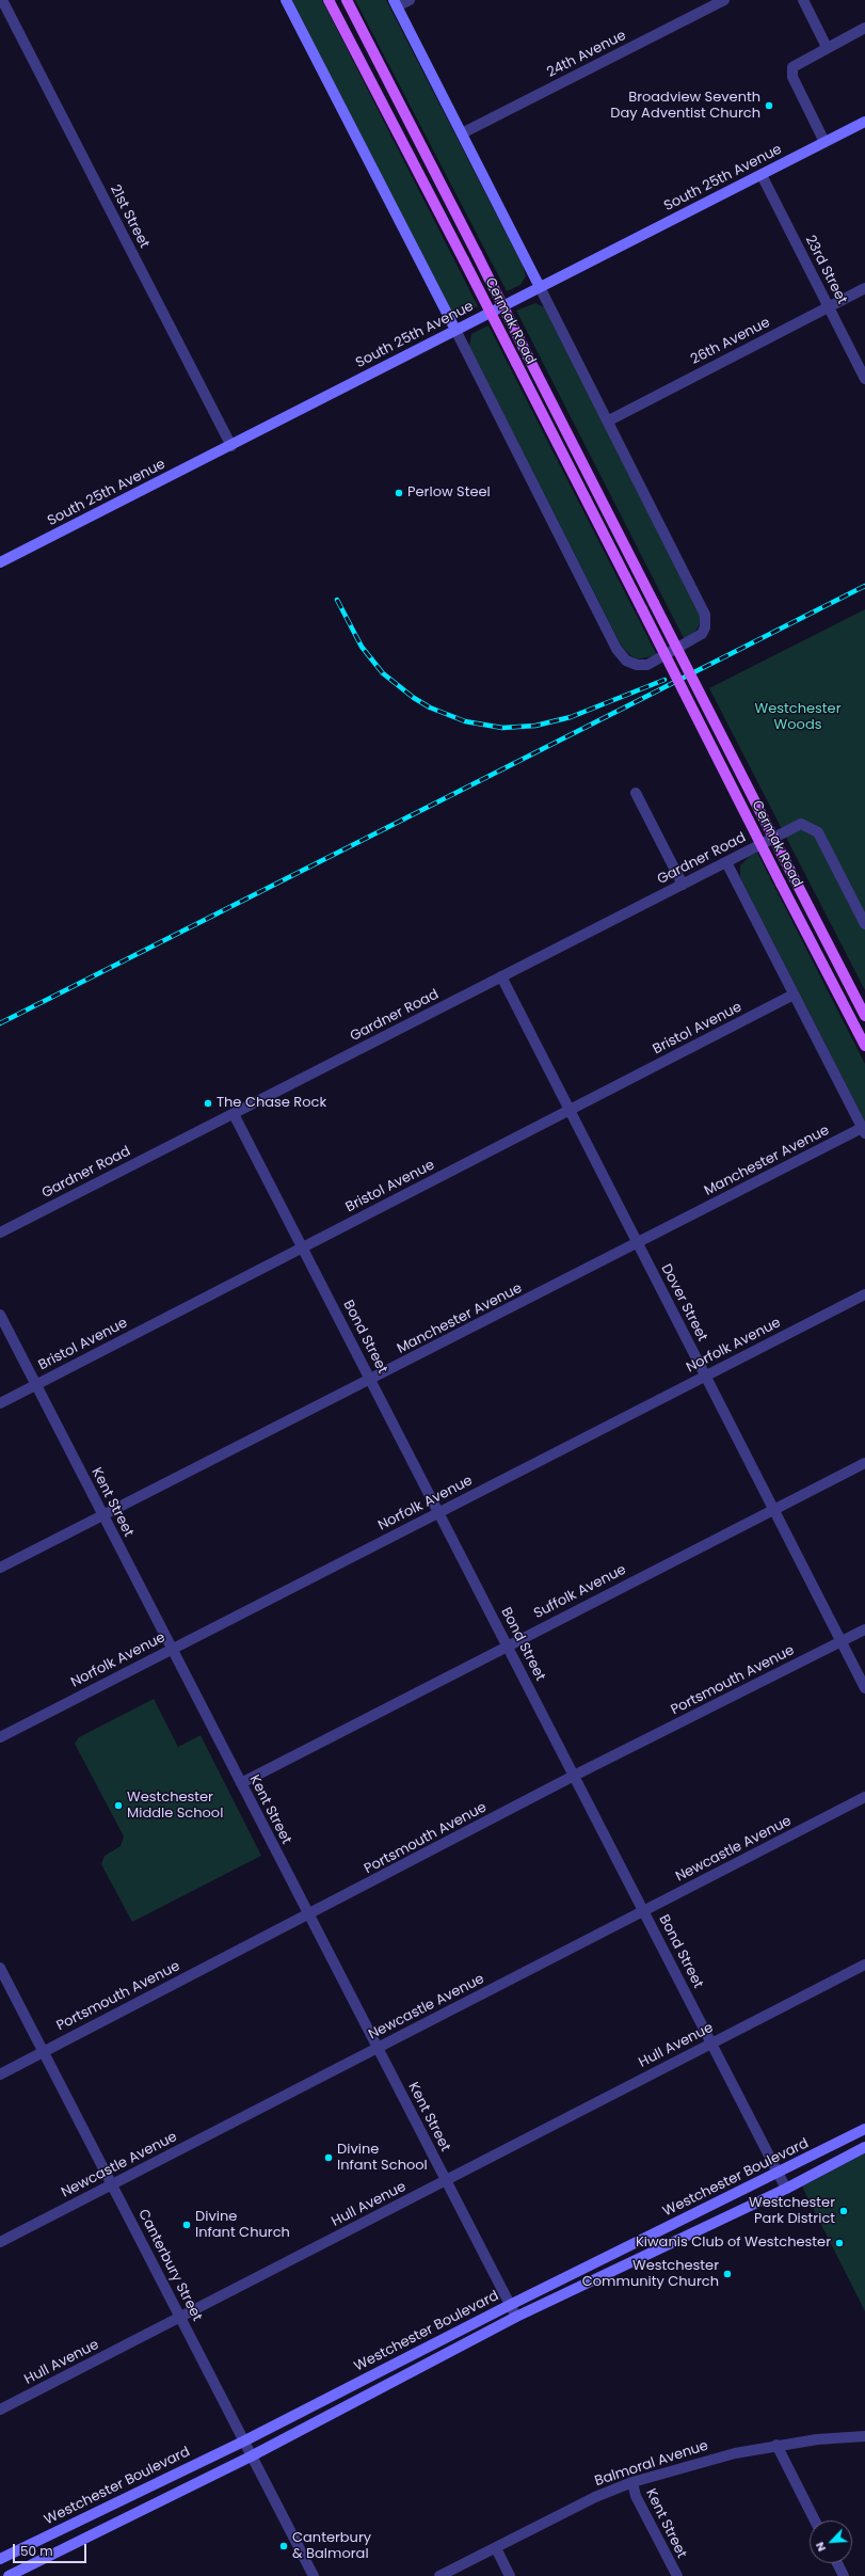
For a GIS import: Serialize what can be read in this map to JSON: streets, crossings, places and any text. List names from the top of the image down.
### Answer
{
  "streets": {
    "main road": ["Cermak Road"],
    "street": [
      "24th Avenue",
      "South 25th Avenue",
      "21st Street",
      "23rd Street",
      "26th Avenue",
      "Gardner Road",
      "Bristol Avenue",
      "Manchester Avenue",
      "Dover Street",
      "Bond Street",
      "Norfolk Avenue",
      "Kent Street",
      "Suffolk Avenue",
      "Portsmouth Avenue",
      "Newcastle Avenue",
      "Hull Avenue",
      "Westchester Boulevard",
      "Canterbury Street",
      "Balmoral Avenue"
    ]
  },
  "crossings": [
    ["South 25th Avenue", "21st Street"],
    ["South 25th Avenue", "23rd Street"],
    ["23rd Street", "26th Avenue"],
    ["Gardner Road", "Dover Street"],
    ["Gardner Road", "Bond Street"],
    ["Bristol Avenue", "Dover Street"],
    ["Bristol Avenue", "Bond Street"],
    ["Bristol Avenue", "Kent Street"],
    ["Manchester Avenue", "Dover Street"],
    ["Manchester Avenue", "Bond Street"],
    ["Manchester Avenue", "Kent Street"],
    ["Dover Street", "Norfolk Avenue"],
    ["Dover Street", "Suffolk Avenue"],
    ["Dover Street", "Portsmouth Avenue"],
    ["Bond Street", "Norfolk Avenue"],
    ["Bond Street", "Suffolk Avenue"],
    ["Bond Street", "Portsmouth Avenue"],
    ["Bond Street", "Newcastle Avenue"],
    ["Bond Street", "Hull Avenue"],
    ["Bond Street", "Westchester Boulevard"],
    ["Norfolk Avenue", "Kent Street"],
    ["Kent Street", "Suffolk Avenue"],
    ["Kent Street", "Portsmouth Avenue"],
    ["Kent Street", "Newcastle Avenue"],
    ["Kent Street", "Hull Avenue"],
    ["Kent Street", "Westchester Boulevard"],
    ["Kent Street", "Balmoral Avenue"],
    ["Portsmouth Avenue", "Canterbury Street"],
    ["Newcastle Avenue", "Canterbury Street"],
    ["Hull Avenue", "Canterbury Street"],
    ["Westchester Boulevard", "Canterbury Street"]
  ],
  "parks": ["Westchester Woods"],
  "places": [
    "Broadview Seventh Day Adventist Church",
    "Perlow Steel",
    "The Chase Rock",
    "Westchester Middle School",
    "Divine Infant School",
    "Westchester Park District",
    "Divine Infant Church",
    "Kiwanis Club of Westchester",
    "Westchester Community Church",
    "Canterbury & Balmoral"
  ],
  "scale_bar": "50 m",
  "north": "bottom left"
}
